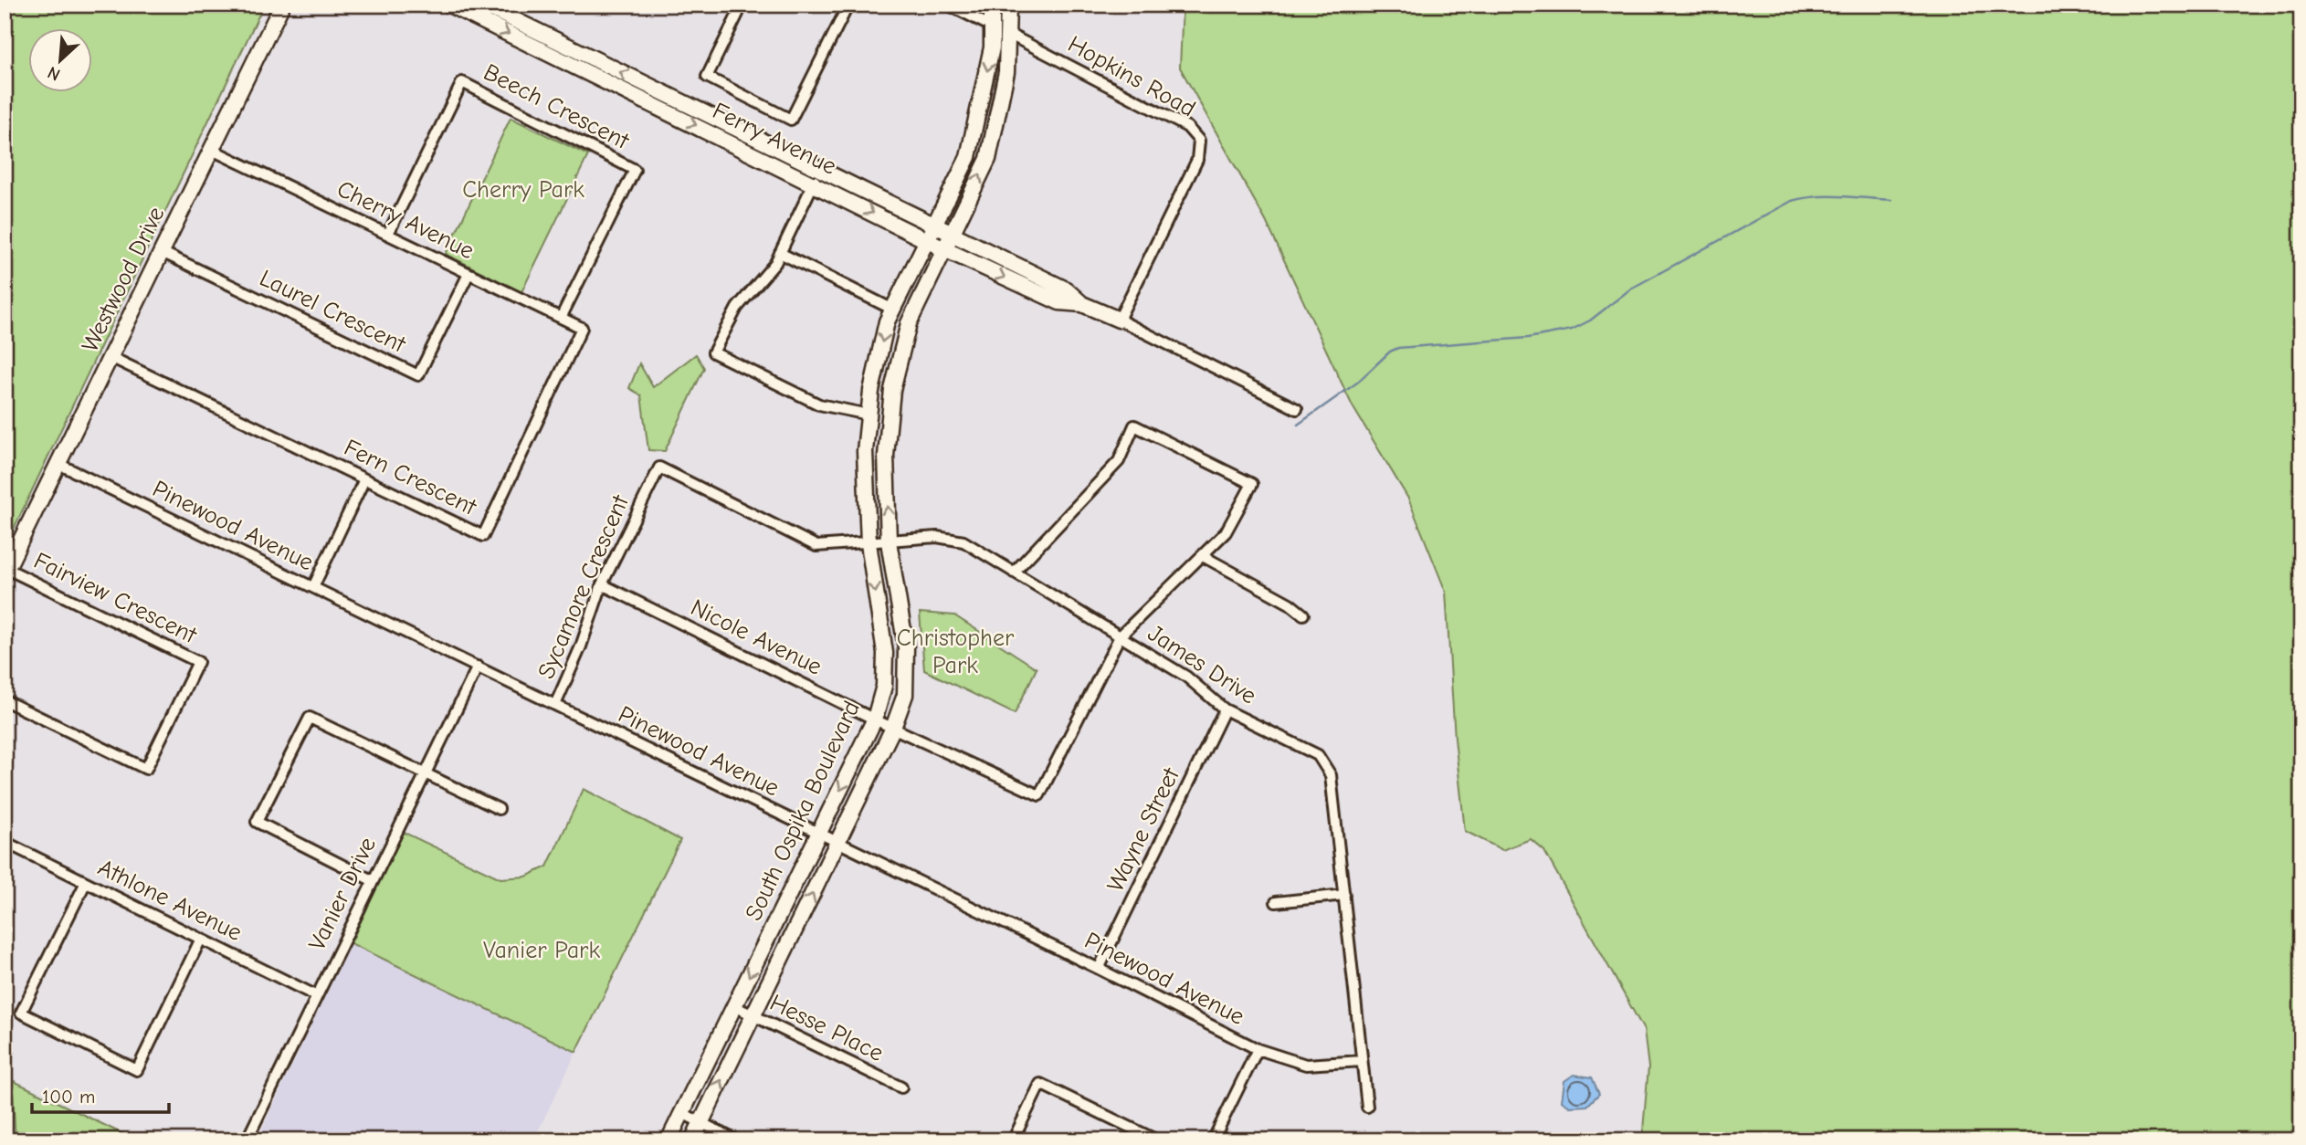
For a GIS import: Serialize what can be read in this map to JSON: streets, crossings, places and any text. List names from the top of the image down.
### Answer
{
  "streets": {
    "main road": ["Ferry Avenue", "Westwood Drive", "South Ospika Boulevard"],
    "street": [
      "Hopkins Road",
      "Beech Crescent",
      "Cherry Avenue",
      "Laurel Crescent",
      "Fern Crescent",
      "Pinewood Avenue",
      "Sycamore Crescent",
      "Fairview Crescent",
      "Nicole Avenue",
      "James Drive",
      "Wayne Street",
      "Vanier Drive",
      "Athlone Avenue",
      "Hesse Place"
    ]
  },
  "crossings": [
    ["Hopkins Road", "Ferry Avenue"],
    ["Hopkins Road", "South Ospika Boulevard"],
    ["Beech Crescent", "Cherry Avenue"],
    ["Ferry Avenue", "South Ospika Boulevard"],
    ["Cherry Avenue", "Westwood Drive"],
    ["Cherry Avenue", "Laurel Crescent"],
    ["Cherry Avenue", "Fern Crescent"],
    ["Westwood Drive", "Laurel Crescent"],
    ["Westwood Drive", "Fern Crescent"],
    ["Westwood Drive", "Pinewood Avenue"],
    ["Westwood Drive", "Fairview Crescent"],
    ["Pinewood Avenue", "Sycamore Crescent"],
    ["Pinewood Avenue", "James Drive"],
    ["Pinewood Avenue", "South Ospika Boulevard"],
    ["Pinewood Avenue", "Wayne Street"],
    ["Pinewood Avenue", "Vanier Drive"],
    ["Sycamore Crescent", "Nicole Avenue"],
    ["Sycamore Crescent", "James Drive"],
    ["Sycamore Crescent", "South Ospika Boulevard"],
    ["Nicole Avenue", "James Drive"],
    ["Nicole Avenue", "South Ospika Boulevard"],
    ["James Drive", "South Ospika Boulevard"],
    ["James Drive", "Wayne Street"],
    ["South Ospika Boulevard", "Hesse Place"],
    ["Vanier Drive", "Athlone Avenue"]
  ],
  "parks": ["Cherry Park", "Christopher Park", "Vanier Park"],
  "scale_bar": "100 m",
  "north": "bottom left"
}
